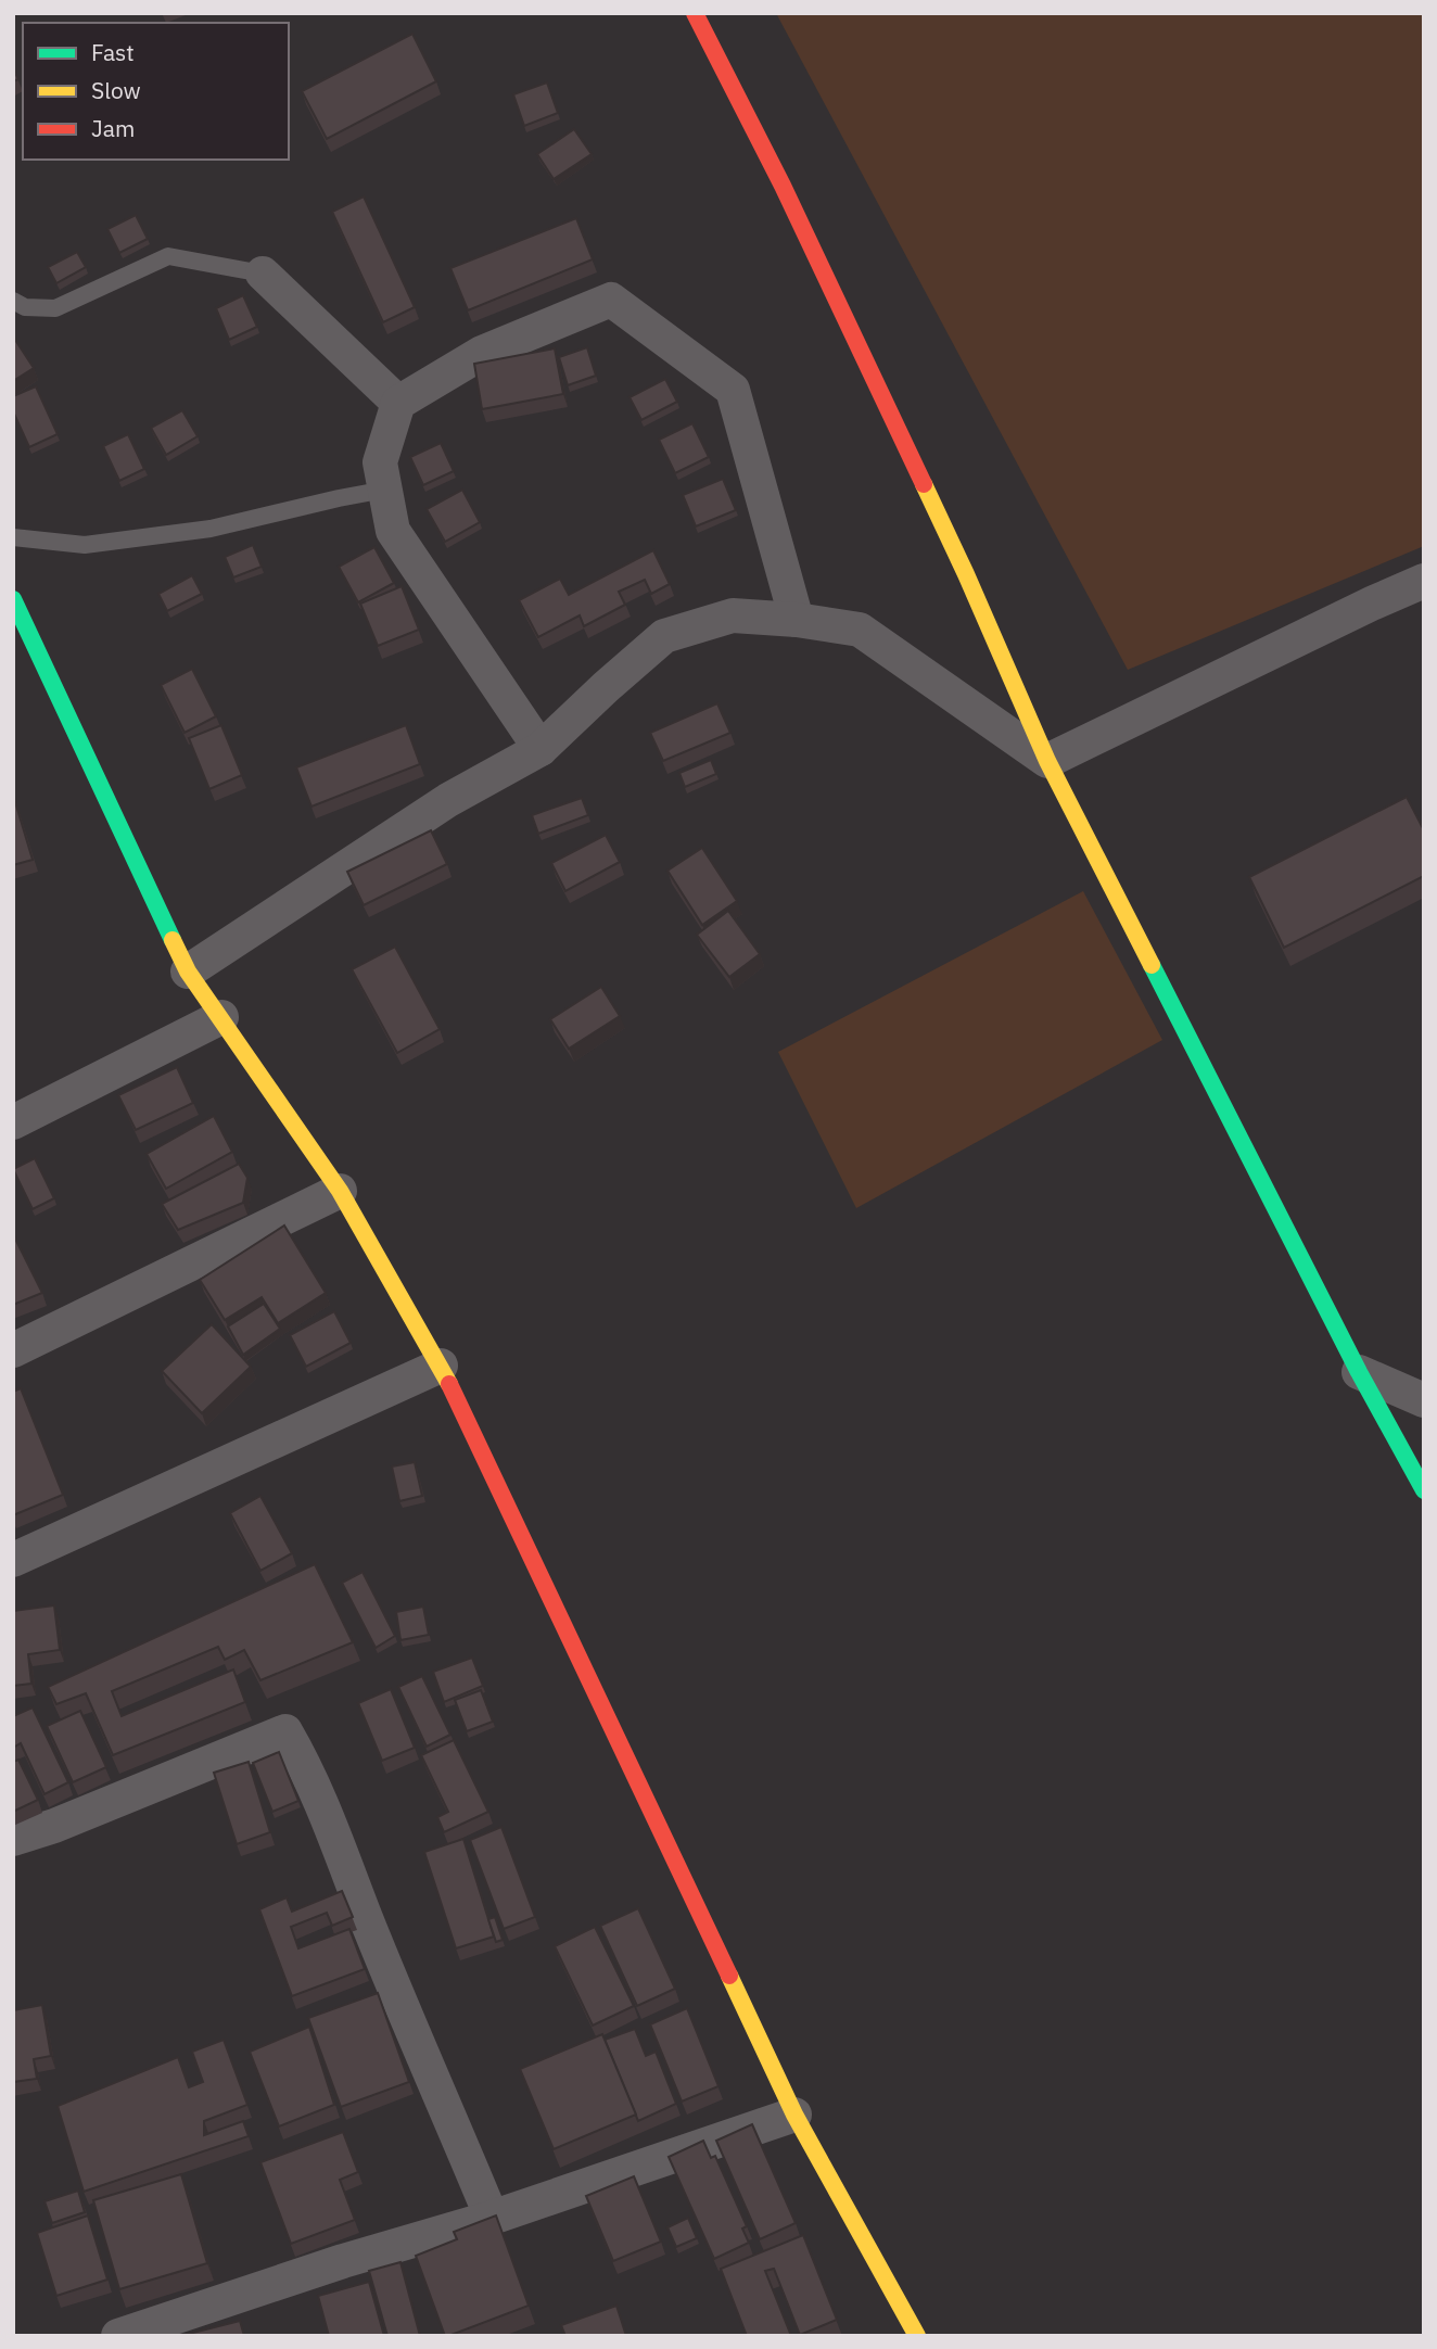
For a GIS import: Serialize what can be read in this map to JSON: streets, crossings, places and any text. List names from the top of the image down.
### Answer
{
  "legend": ["Fast", "Slow", "Jam"]
}
